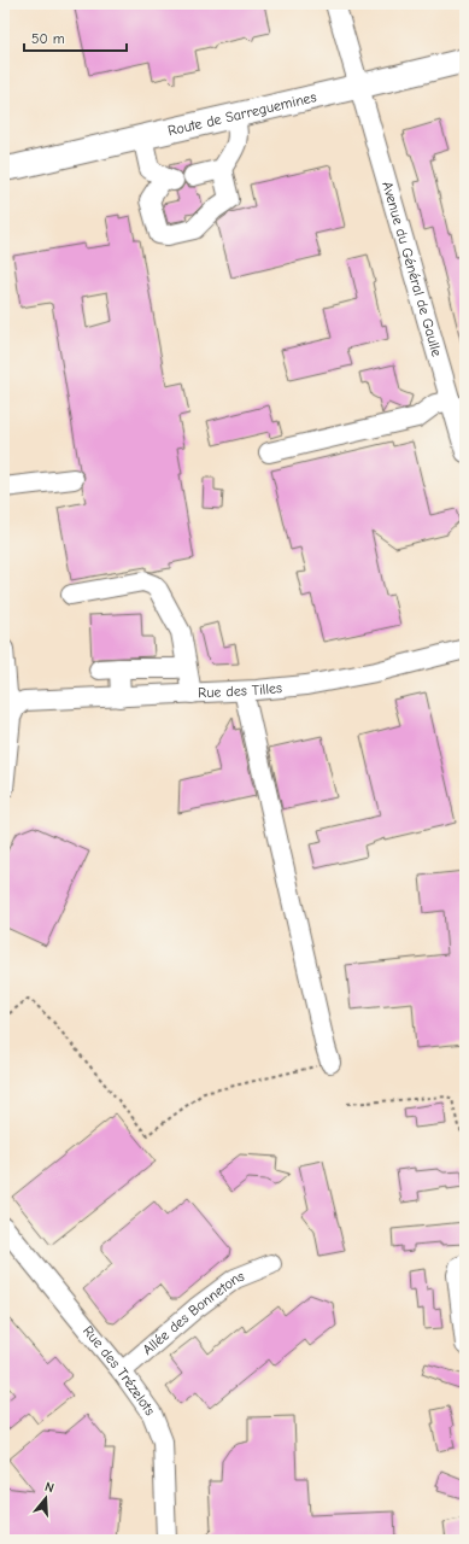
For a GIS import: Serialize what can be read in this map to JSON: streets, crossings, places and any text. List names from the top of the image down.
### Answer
{
  "streets": {
    "main road": ["Route de Sarreguemines"],
    "street": [
      "Avenue du Général de Gaulle",
      "Rue des Tilles",
      "Allée des Bonnetons",
      "Rue des Trézelots"
    ]
  },
  "crossings": [
    ["Route de Sarreguemines", "Avenue du Général de Gaulle"],
    ["Allée des Bonnetons", "Rue des Trézelots"]
  ],
  "scale_bar": "50 m",
  "north": "top"
}
